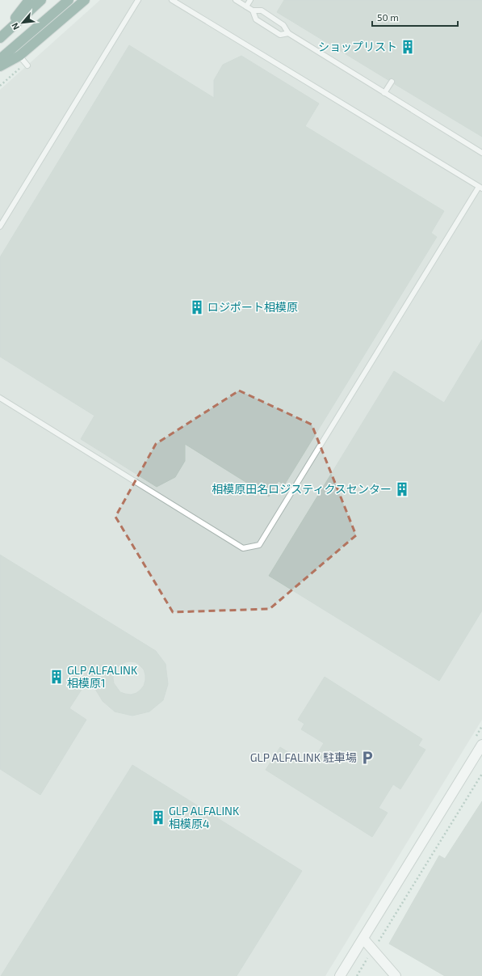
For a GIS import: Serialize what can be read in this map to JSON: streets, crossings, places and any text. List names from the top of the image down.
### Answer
{
  "places": {
    "building": [
      "ショップリスト",
      "ロジポート相模原",
      "相模原田名ロジスティクスセンター",
      "GLP ALFALINK 相模原1",
      "GLP ALFALINK 相模原4"
    ],
    "parking": ["GLP ALFALINK 駐車場"]
  },
  "scale_bar": "50 m",
  "north": "bottom left"
}
